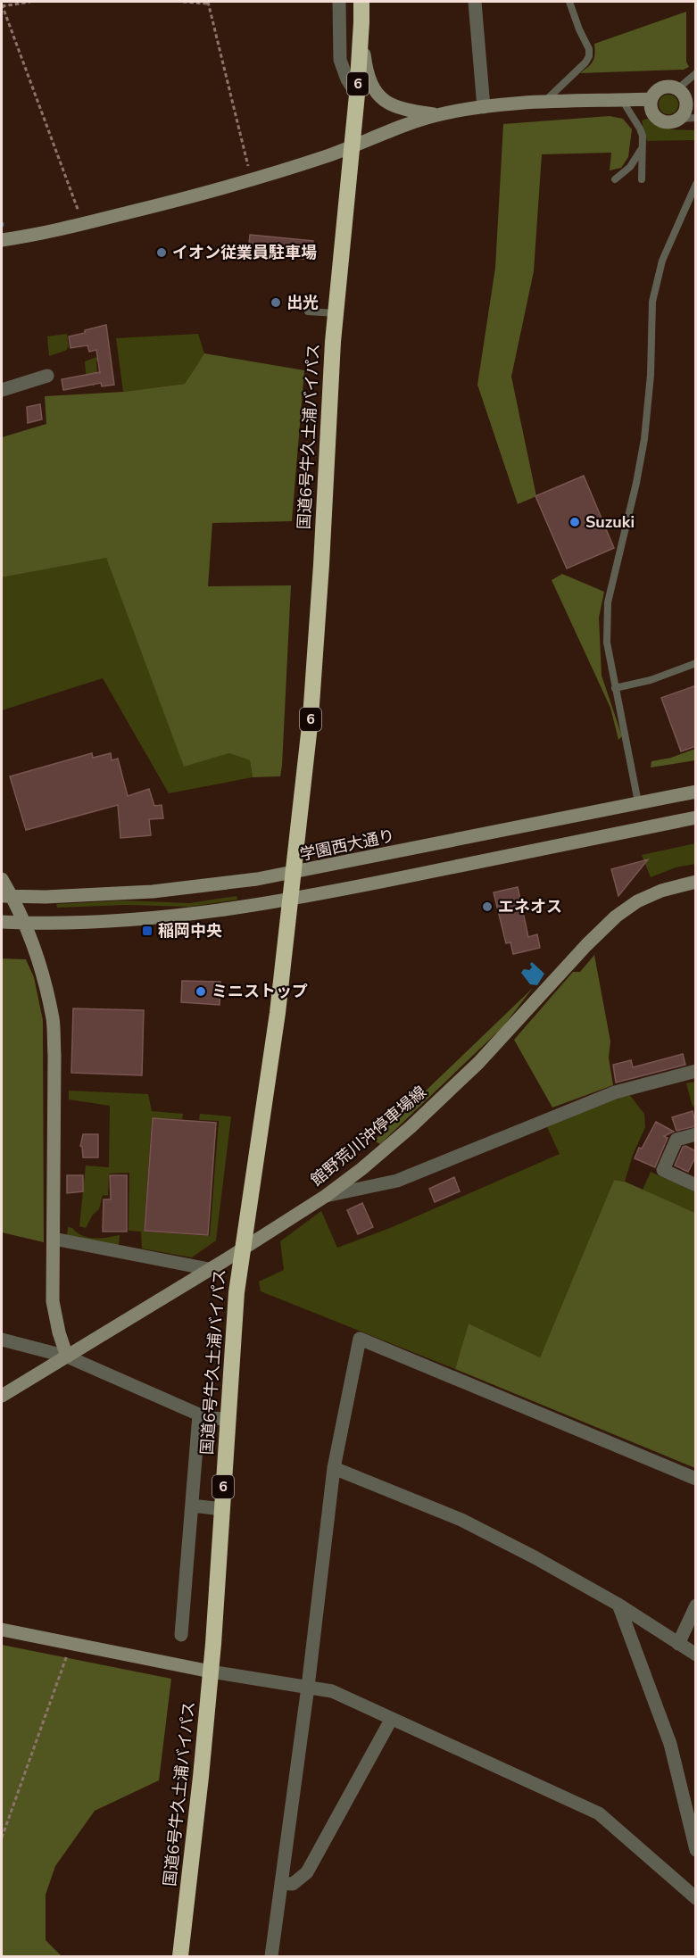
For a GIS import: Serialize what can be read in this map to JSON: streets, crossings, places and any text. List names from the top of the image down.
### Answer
{
  "streets": {
    "highway": ["6", "国道6号牛久土浦バイパス"],
    "main road": ["学園西大通り", "館野荒川沖停車場線"]
  },
  "crossings": [
    ["6", "国道6号牛久土浦バイパス"],
    ["6", "学園西大通り"],
    ["国道6号牛久土浦バイパス", "学園西大通り"],
    ["国道6号牛久土浦バイパス", "館野荒川沖停車場線"]
  ],
  "places": {
    "other": [
      "イオン従業員駐車場",
      "出光",
      "Suzuki",
      "エネオス",
      "ミニストップ"
    ],
    "transit": ["稲岡中央"]
  }
}
